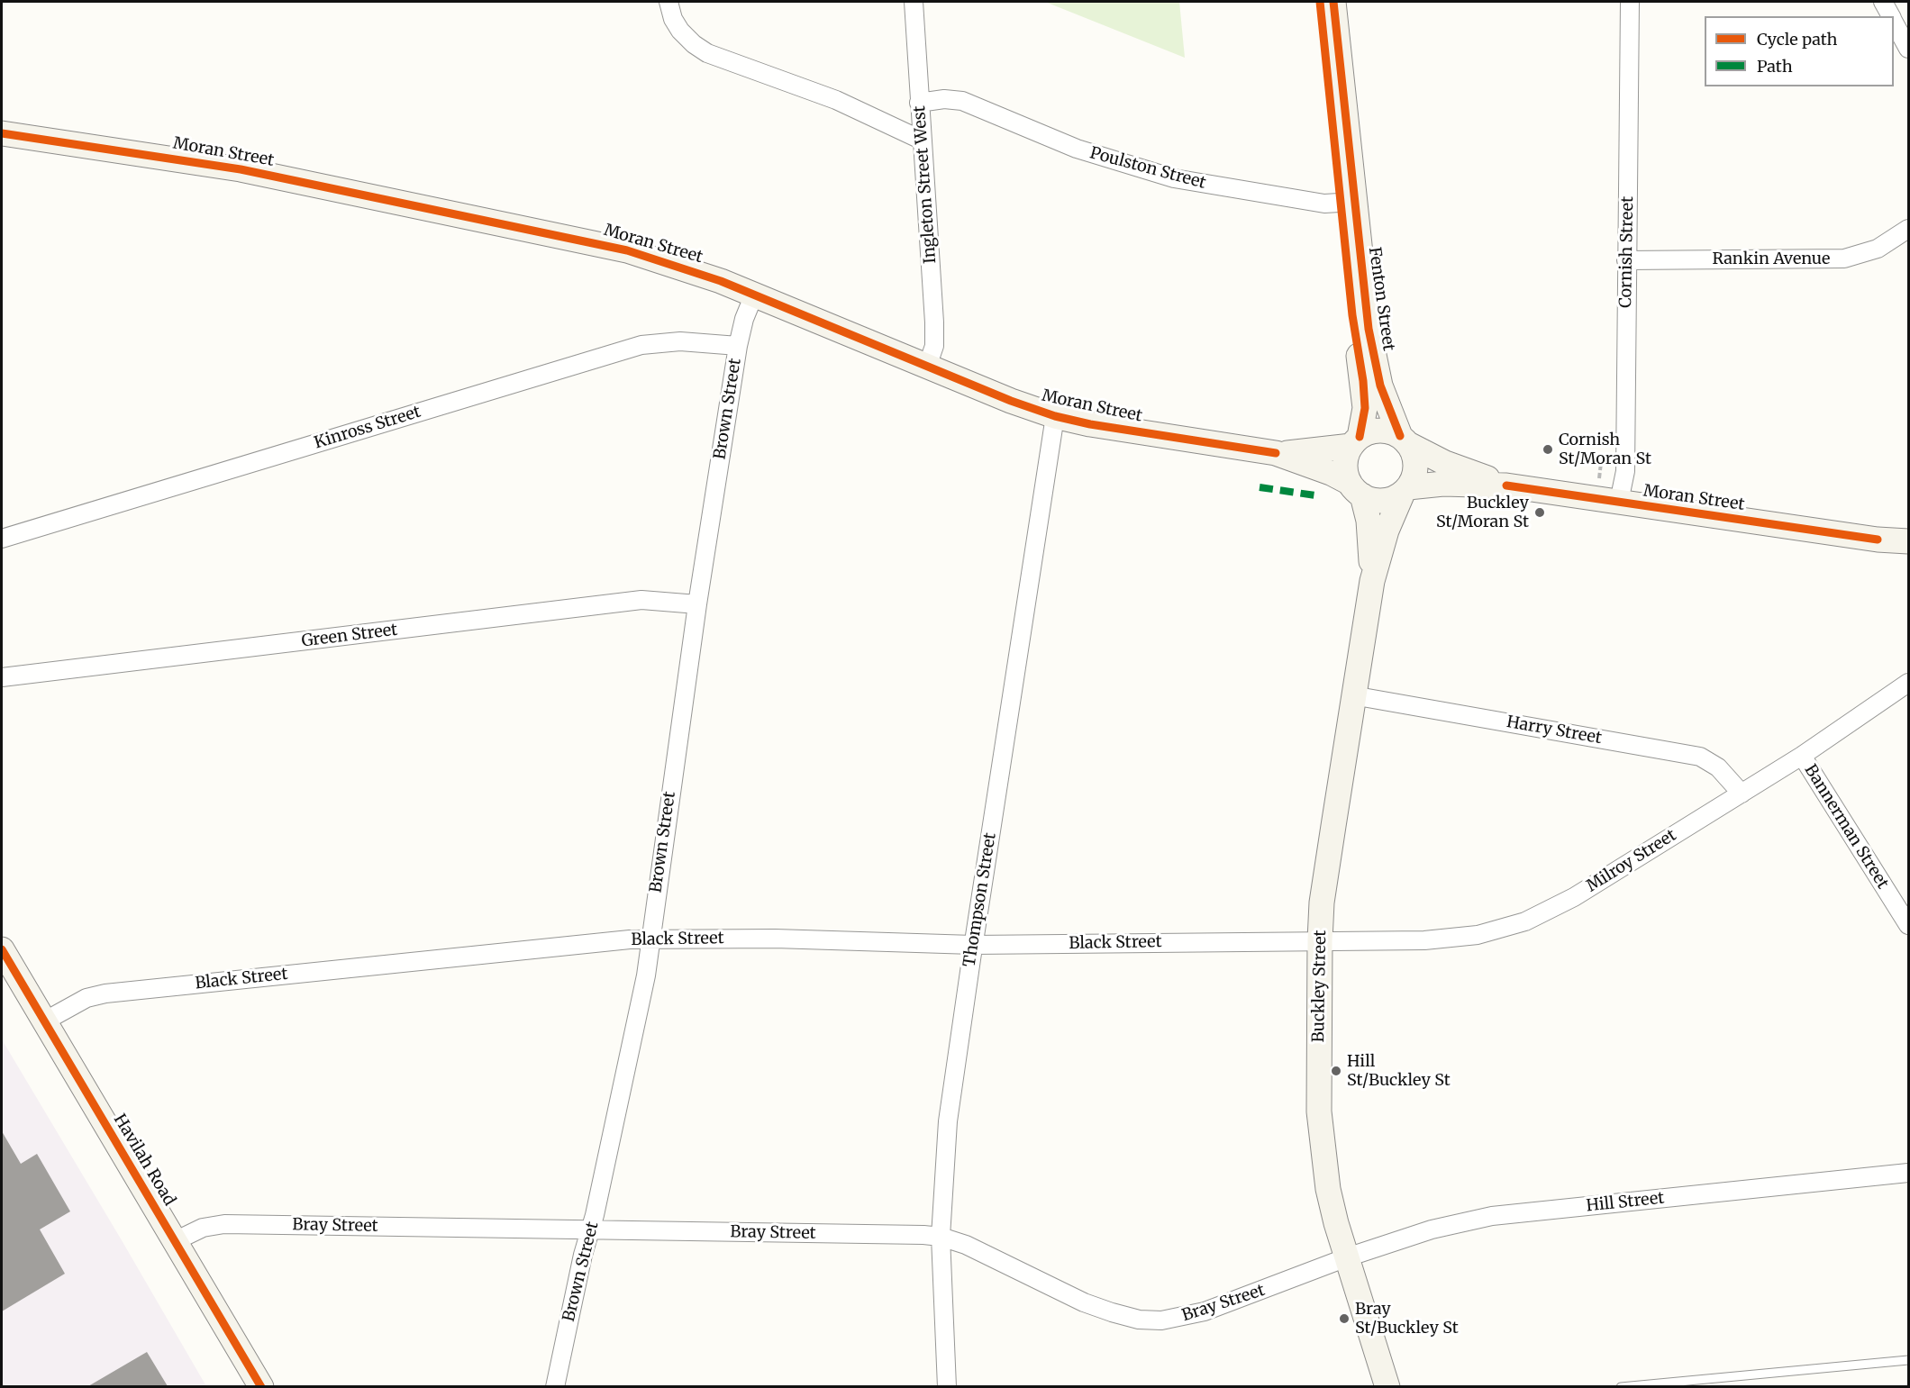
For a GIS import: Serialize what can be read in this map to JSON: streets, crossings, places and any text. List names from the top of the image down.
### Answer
{
  "streets": {
    "street": [
      "Moran Street",
      "Poulston Street",
      "Ingleton Street West",
      "Cornish Street",
      "Rankin Avenue",
      "Fenton Street",
      "Brown Street",
      "Kinross Street",
      "Green Street",
      "Harry Street",
      "Bannerman Street",
      "Milroy Street",
      "Thompson Street",
      "Black Street",
      "Buckley Street",
      "Havilah Road",
      "Hill Street",
      "Bray Street"
    ]
  },
  "crossings": [
    ["Moran Street", "Ingleton Street West"],
    ["Moran Street", "Cornish Street"],
    ["Moran Street", "Fenton Street"],
    ["Moran Street", "Brown Street"],
    ["Moran Street", "Thompson Street"],
    ["Moran Street", "Buckley Street"],
    ["Poulston Street", "Ingleton Street West"],
    ["Poulston Street", "Fenton Street"],
    ["Cornish Street", "Rankin Avenue"],
    ["Fenton Street", "Buckley Street"],
    ["Brown Street", "Kinross Street"],
    ["Brown Street", "Green Street"],
    ["Brown Street", "Black Street"],
    ["Brown Street", "Bray Street"],
    ["Harry Street", "Milroy Street"],
    ["Harry Street", "Buckley Street"],
    ["Bannerman Street", "Milroy Street"],
    ["Milroy Street", "Black Street"],
    ["Milroy Street", "Buckley Street"],
    ["Thompson Street", "Black Street"],
    ["Thompson Street", "Bray Street"],
    ["Black Street", "Buckley Street"],
    ["Black Street", "Havilah Road"],
    ["Buckley Street", "Hill Street"],
    ["Buckley Street", "Bray Street"],
    ["Havilah Road", "Bray Street"],
    ["Hill Street", "Bray Street"]
  ],
  "places": [
    "Cornish St/Moran St",
    "Buckley St/Moran St",
    "Hill St/Buckley St",
    "Bray St/Buckley St"
  ],
  "legend": ["Cycle path", "Path"]
}
